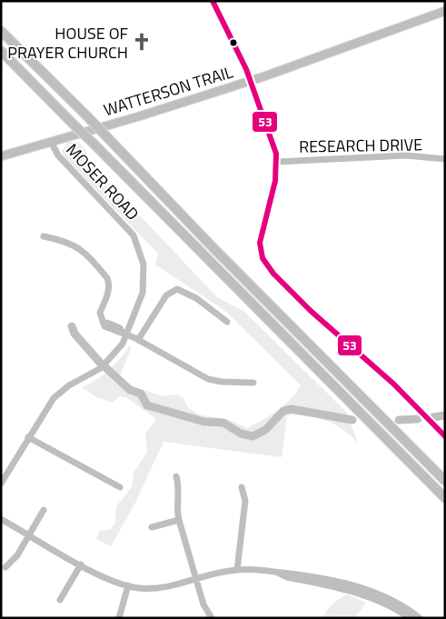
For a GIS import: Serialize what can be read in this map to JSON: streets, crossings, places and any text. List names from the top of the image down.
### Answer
{
  "streets": {
    "main road": ["WATTERSON TRAIL"],
    "street": ["RESEARCH DRIVE", "MOSER ROAD"]
  },
  "crossings": [
    ["WATTERSON TRAIL", "MOSER ROAD"]
  ],
  "places": {
    "church": ["HOUSE OF PRAYER CHURCH"]
  },
  "lines": ["transit line 53"]
}
